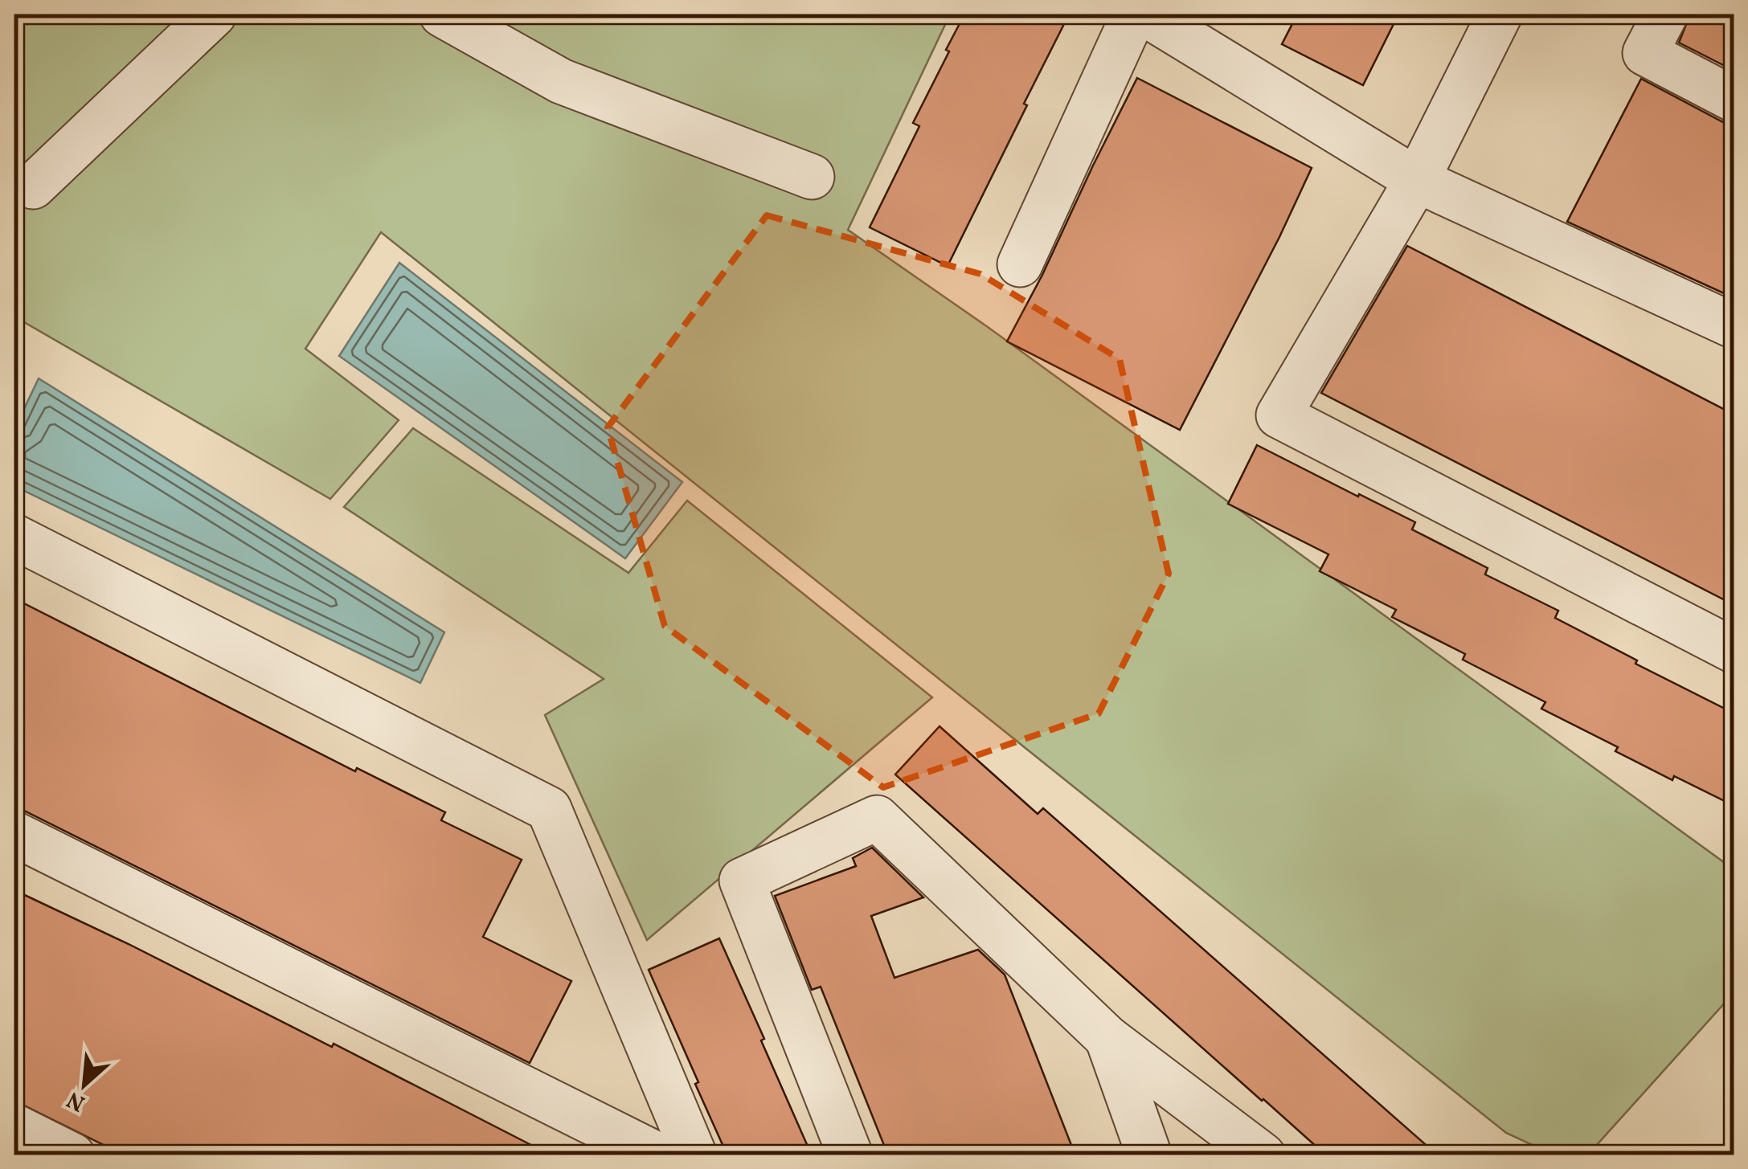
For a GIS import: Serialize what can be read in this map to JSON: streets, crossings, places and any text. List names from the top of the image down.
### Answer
{
  "north": "bottom left"
}
